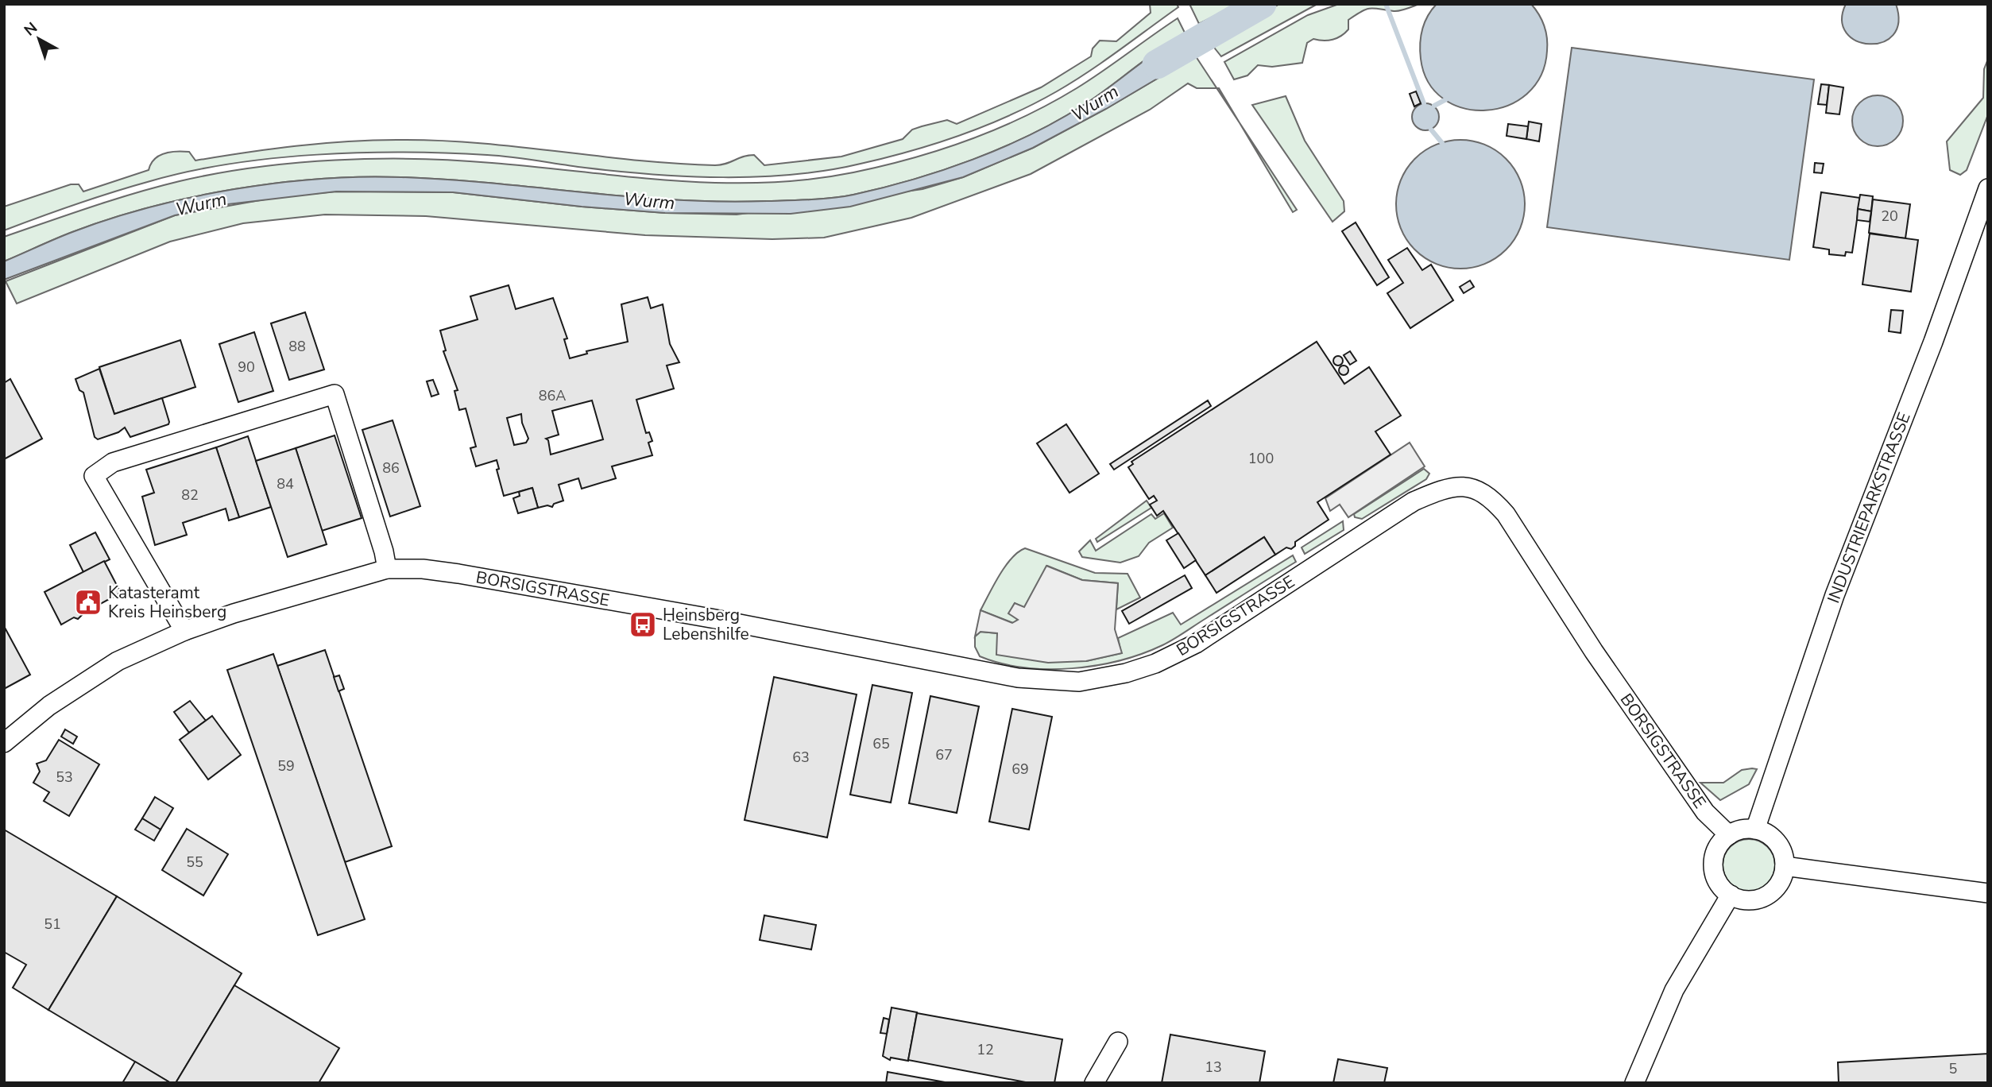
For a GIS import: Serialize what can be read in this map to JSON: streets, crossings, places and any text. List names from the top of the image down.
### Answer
{
  "streets": {
    "street": ["INDUSTRIEPARKSTRASSE", "BORSIGSTRASSE"]
  },
  "crossings": [
    ["INDUSTRIEPARKSTRASSE", "BORSIGSTRASSE"]
  ],
  "water": ["Wurm"],
  "places": {
    "public building": ["Katasteramt Kreis Heinsberg"],
    "bus stop": ["Heinsberg Lebenshilfe"]
  },
  "house_numbers": [
    "20",
    "88",
    "90",
    "86A",
    "100",
    "86",
    "84",
    "82",
    "65",
    "67",
    "63",
    "59",
    "69",
    "53",
    "55",
    "51",
    "12",
    "13",
    "5"
  ],
  "north": "top left"
}
